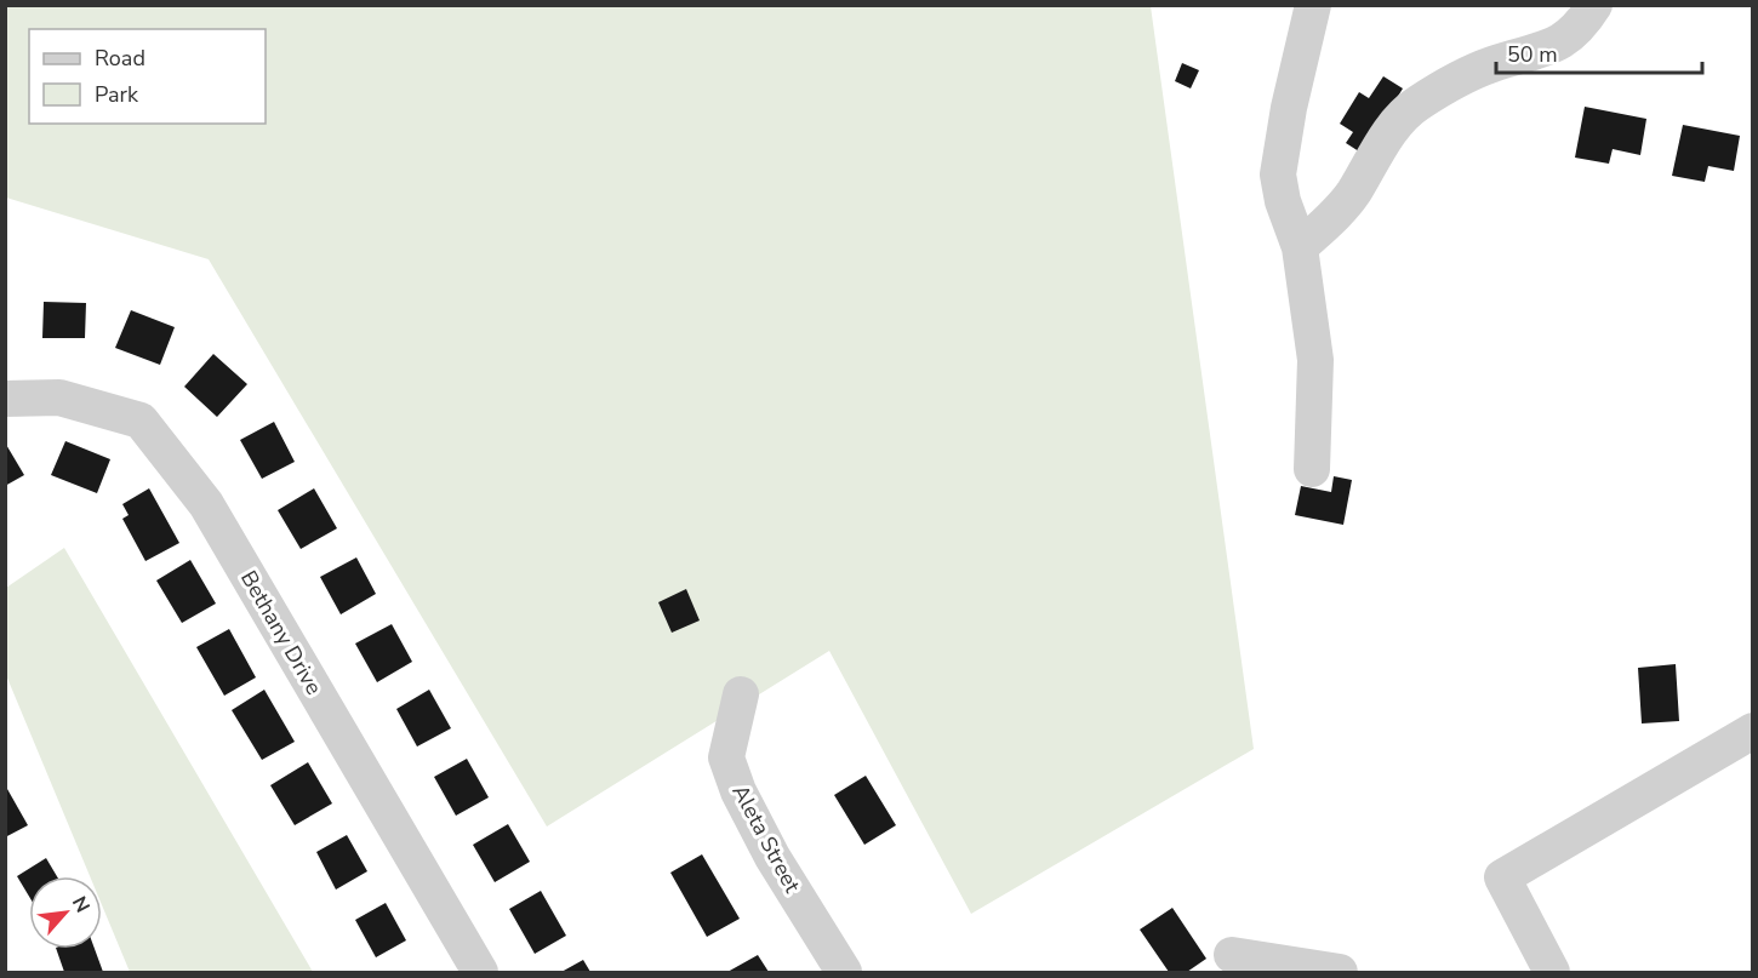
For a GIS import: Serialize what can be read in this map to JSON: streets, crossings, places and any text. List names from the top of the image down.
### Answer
{
  "streets": {
    "street": ["Bethany Drive", "Aleta Street"]
  },
  "legend": ["Road", "Park"],
  "scale_bar": "50 m",
  "north": "top right"
}
